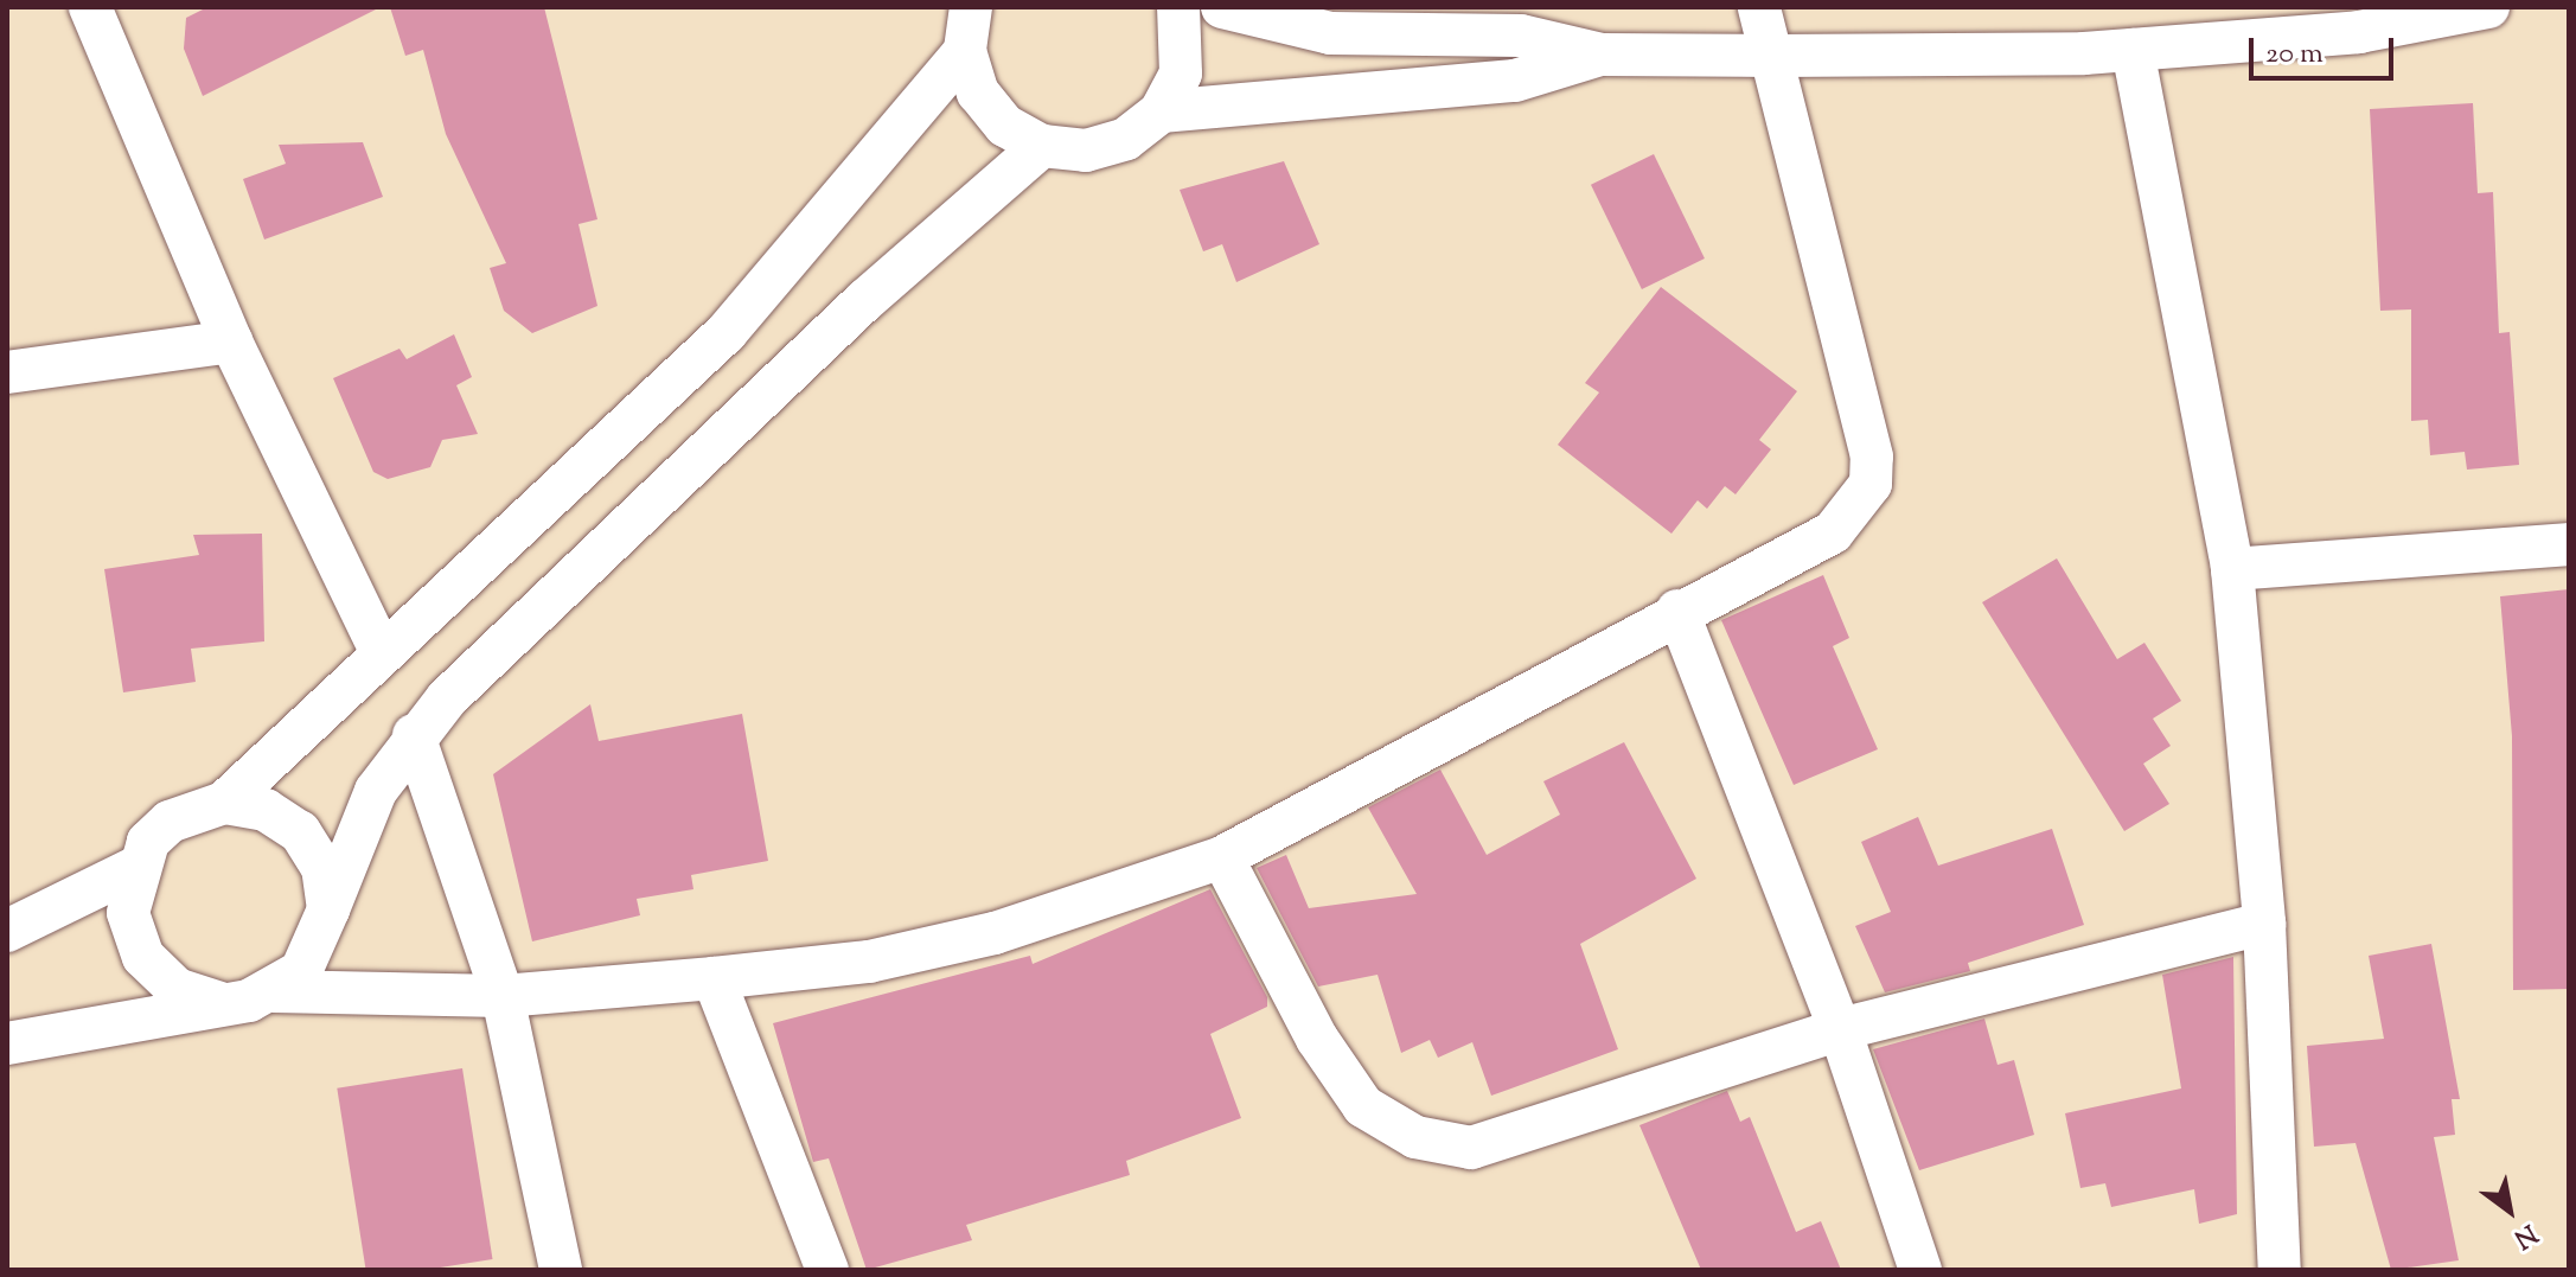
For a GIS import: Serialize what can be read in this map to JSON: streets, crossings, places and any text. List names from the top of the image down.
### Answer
{
  "scale_bar": "20 m",
  "north": "bottom right"
}
